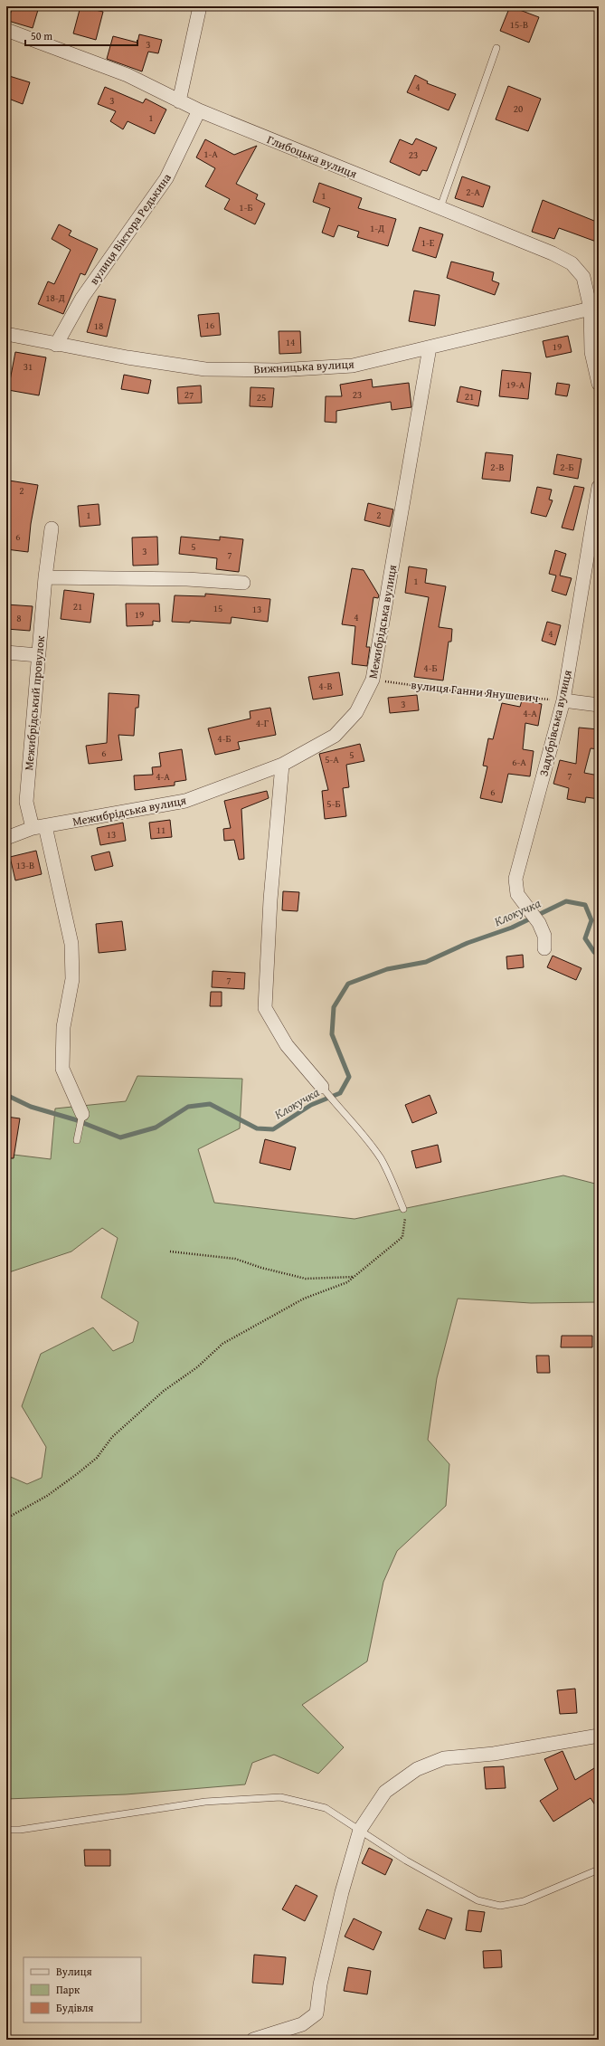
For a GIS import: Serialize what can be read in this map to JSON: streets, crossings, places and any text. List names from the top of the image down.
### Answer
{
  "streets": {
    "street": [
      "Глибоцька вулиця",
      "вулиця Віктора Редькина",
      "Вижницька вулиця",
      "Межибрідська вулиця",
      "Межибрідський провулок",
      "Задубрівська вулиця"
    ],
    "path": ["вулиця Ганни Янушевич"]
  },
  "crossings": [
    ["Глибоцька вулиця", "вулиця Віктора Редькина"],
    ["Глибоцька вулиця", "Вижницька вулиця"],
    ["вулиця Віктора Редькина", "Вижницька вулиця"],
    ["Вижницька вулиця", "Межибрідська вулиця"],
    ["Межибрідська вулиця", "вулиця Ганни Янушевич"],
    ["Межибрідська вулиця", "Межибрідський провулок"],
    ["вулиця Ганни Янушевич", "Задубрівська вулиця"]
  ],
  "water": ["Клокучка"],
  "house_numbers": [
    "15-В",
    "3",
    "4",
    "3",
    "20",
    "1",
    "1-А",
    "23",
    "2-А",
    "1",
    "1-Б",
    "1-Д",
    "1-Е",
    "18-Д",
    "16",
    "18",
    "14",
    "19",
    "31",
    "19-А",
    "27",
    "23",
    "21",
    "25",
    "2-В",
    "2-Б",
    "2",
    "1",
    "2",
    "6",
    "5",
    "3",
    "7",
    "1",
    "21",
    "15",
    "13",
    "19",
    "4",
    "8",
    "4",
    "4-Б",
    "4-В",
    "3",
    "4-А",
    "4-Г",
    "4-Б",
    "6",
    "5",
    "5-А",
    "6-А",
    "7",
    "4-А",
    "6",
    "5-Б",
    "11",
    "13",
    "13-В",
    "7"
  ],
  "legend": ["Вулиця", "Парк", "Будівля"],
  "scale_bar": "50 m"
}
